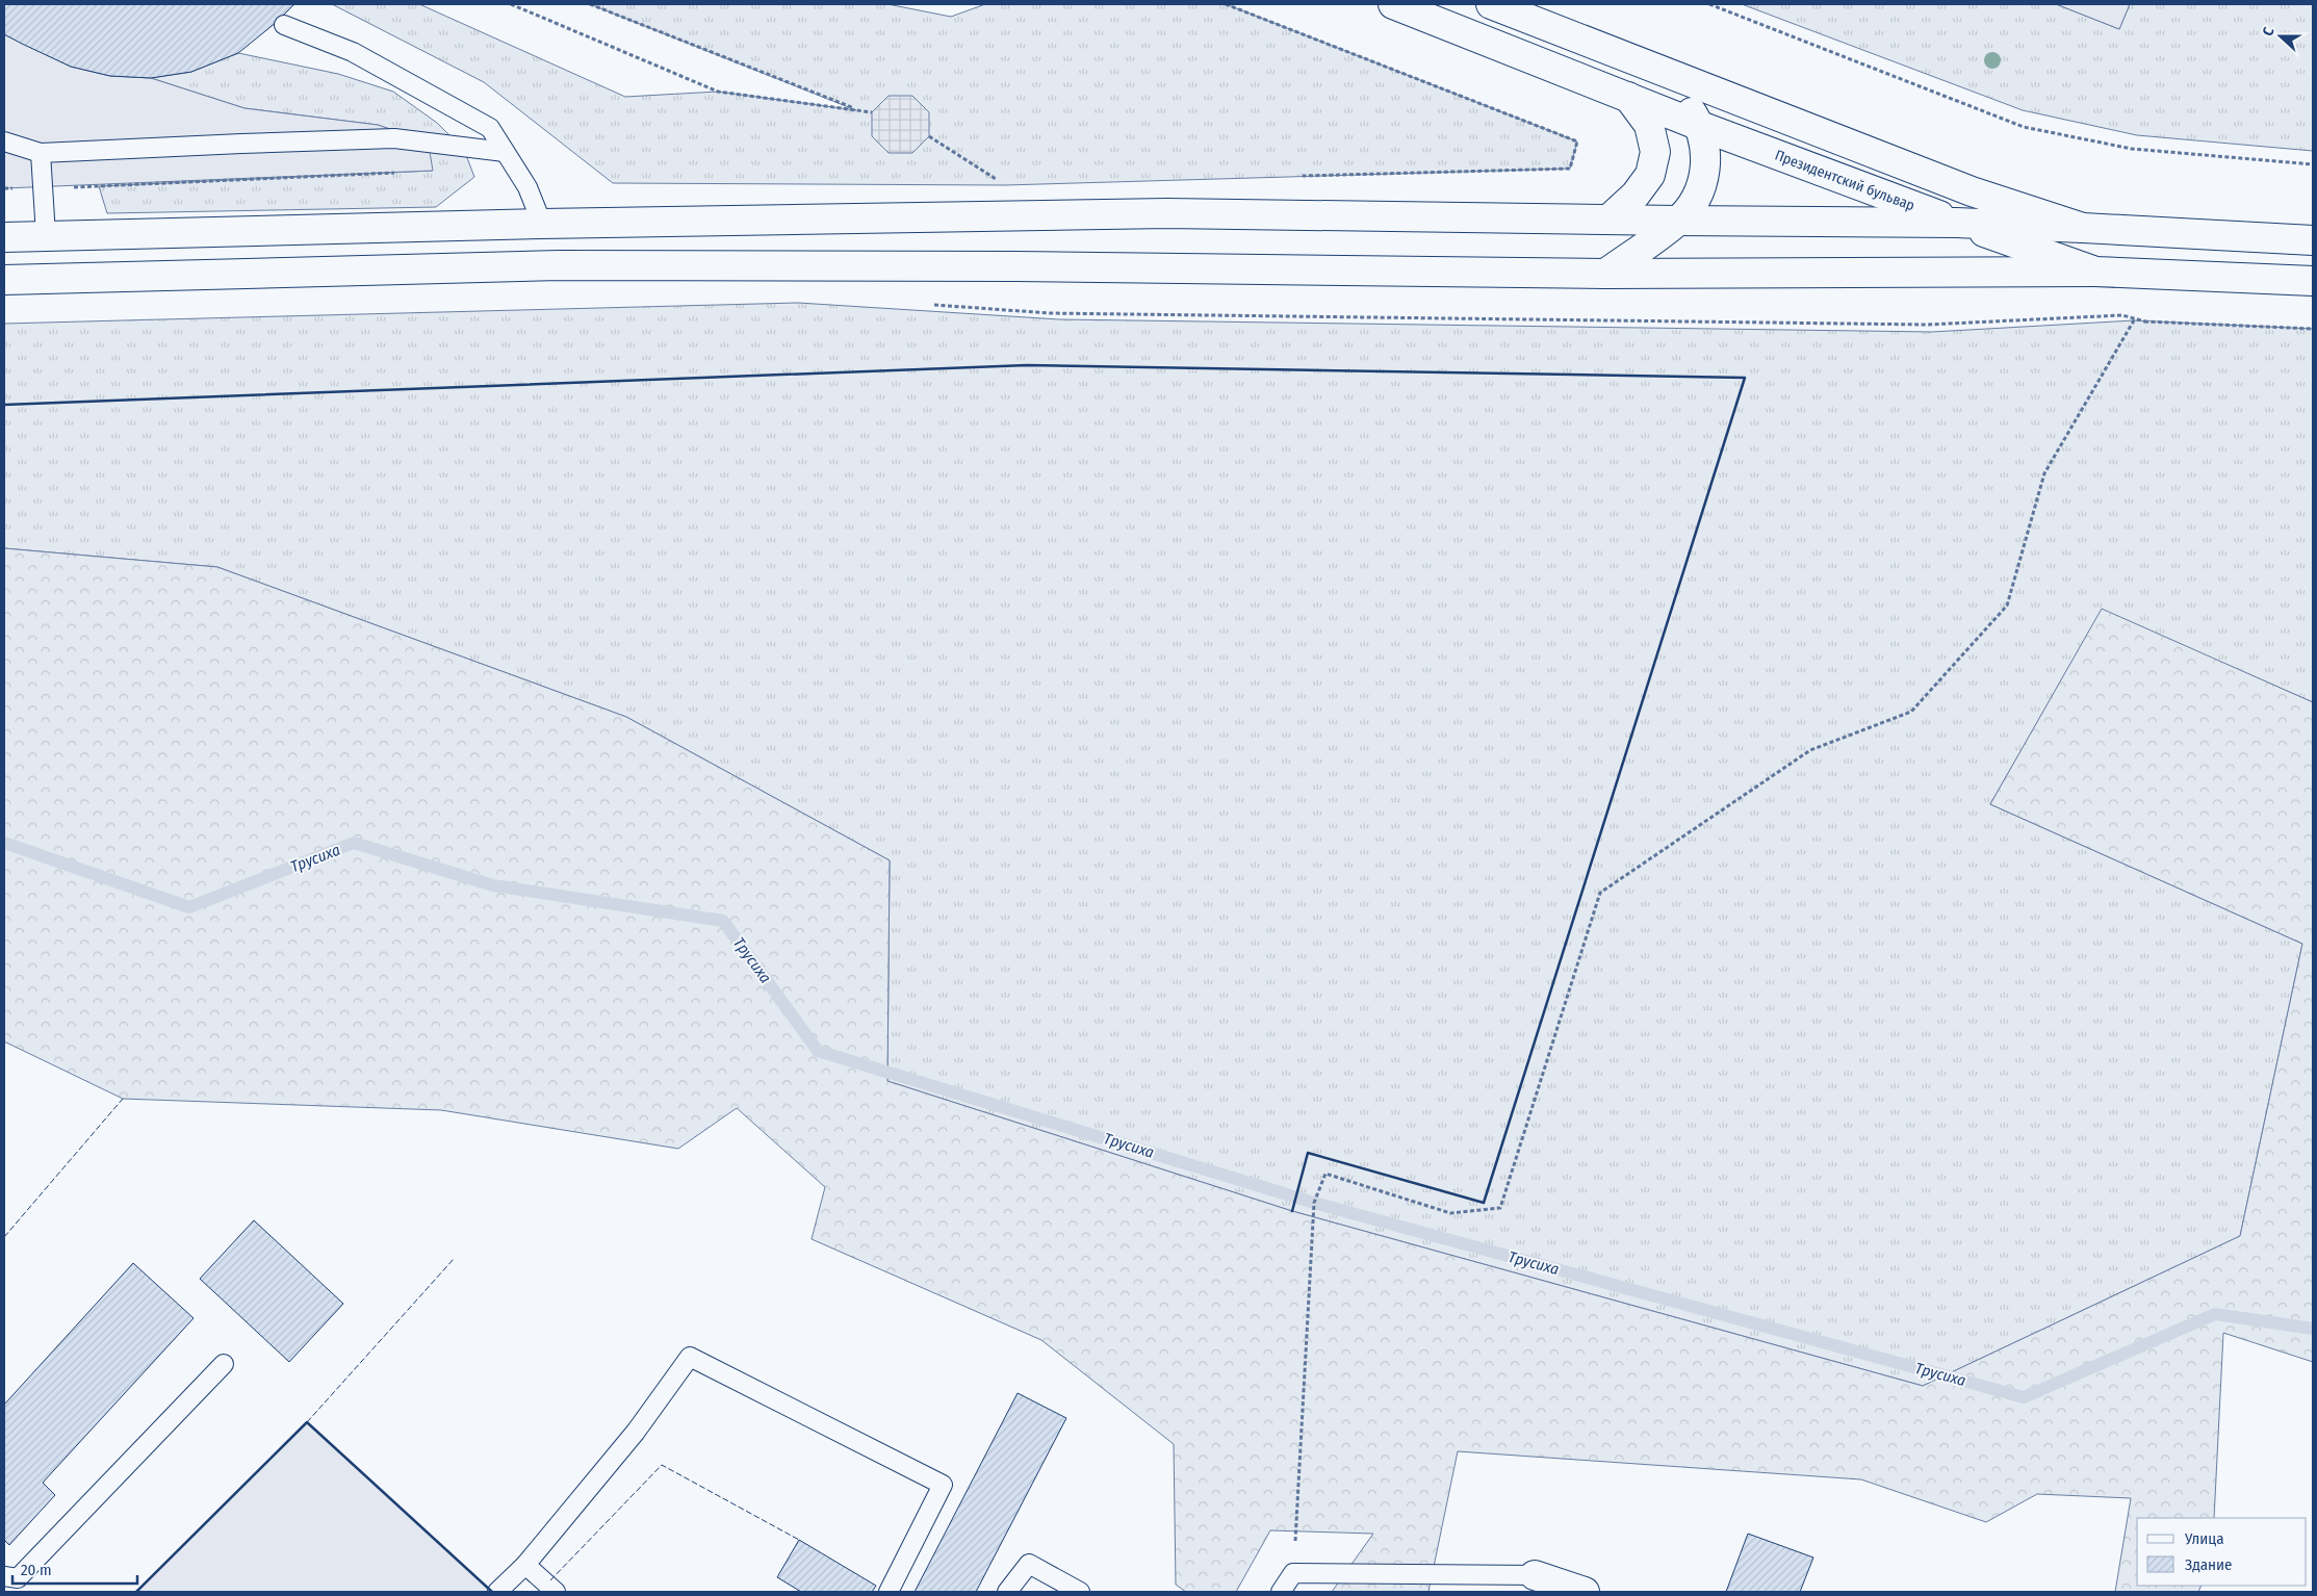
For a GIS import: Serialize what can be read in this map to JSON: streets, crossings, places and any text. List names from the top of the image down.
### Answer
{
  "streets": {
    "main road": ["Президентский бульвар"]
  },
  "water": ["Трусиха"],
  "legend": ["Улица", "Здание"],
  "scale_bar": "20 m",
  "north": "left"
}
